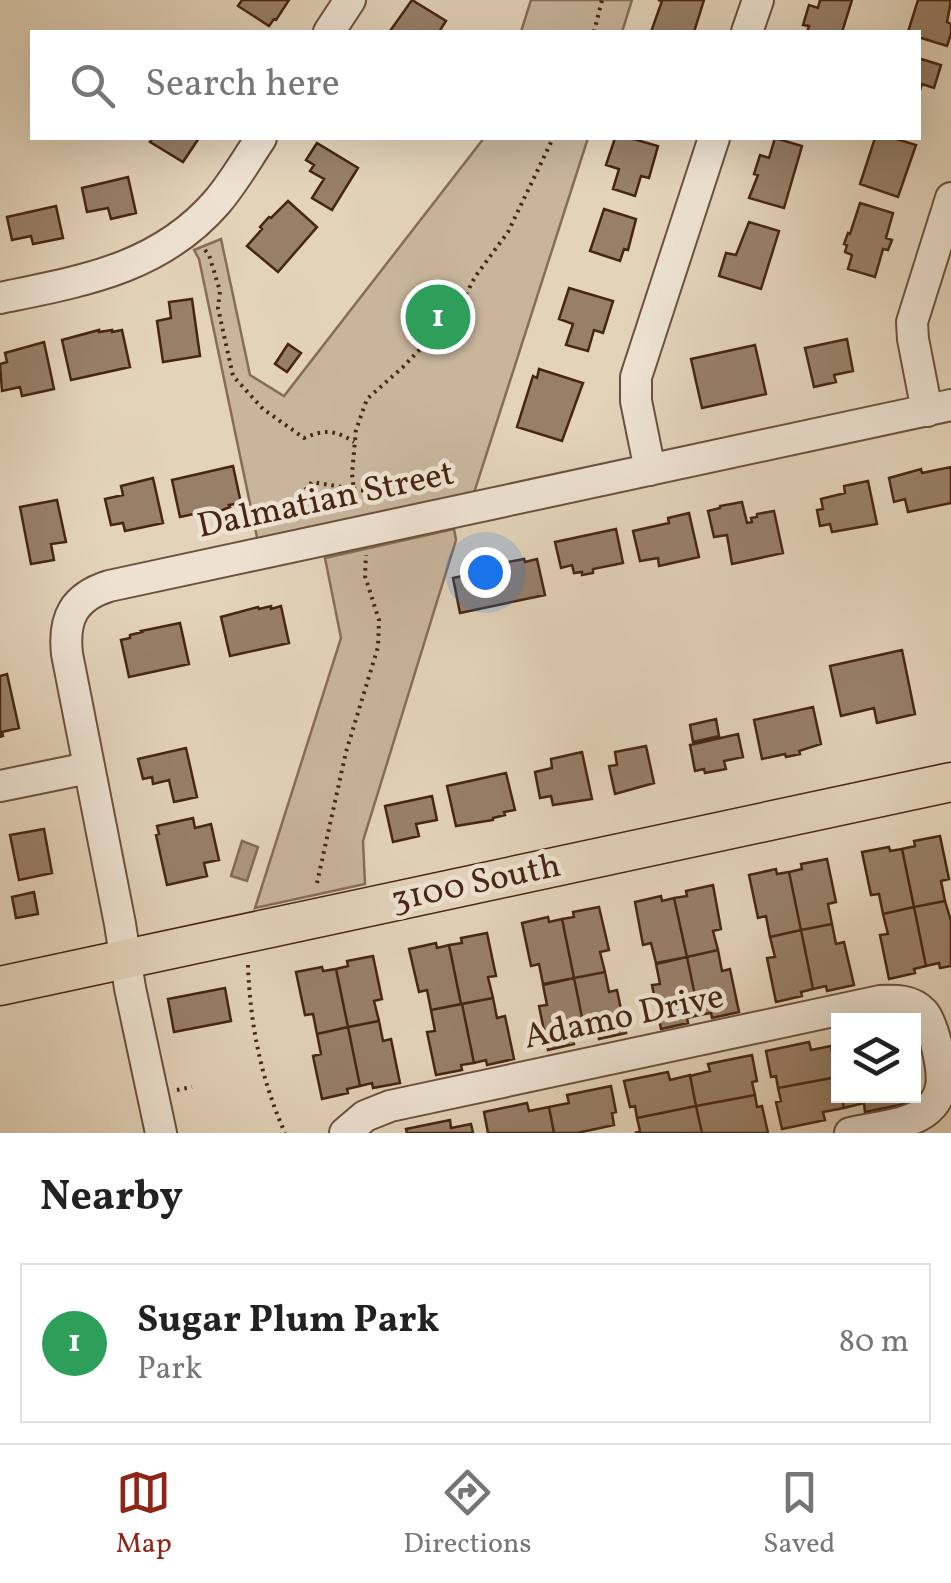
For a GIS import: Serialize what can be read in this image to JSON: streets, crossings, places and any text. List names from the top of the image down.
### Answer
{
  "streets": {
    "main road": ["3100 South"],
    "street": ["Dalmatian Street", "Adamo Drive"]
  },
  "crossings": [
    ["Dalmatian Street", "3100 South"]
  ],
  "page": {
    "search": "Search here",
    "pins": "1",
    "heading": "Nearby",
    "list": [
      {
        "mark": "1",
        "name": "Sugar Plum Park",
        "note": "Park",
        "value": "80 m"
      }
    ],
    "nav": ["Map", "Directions", "Saved"]
  }
}
